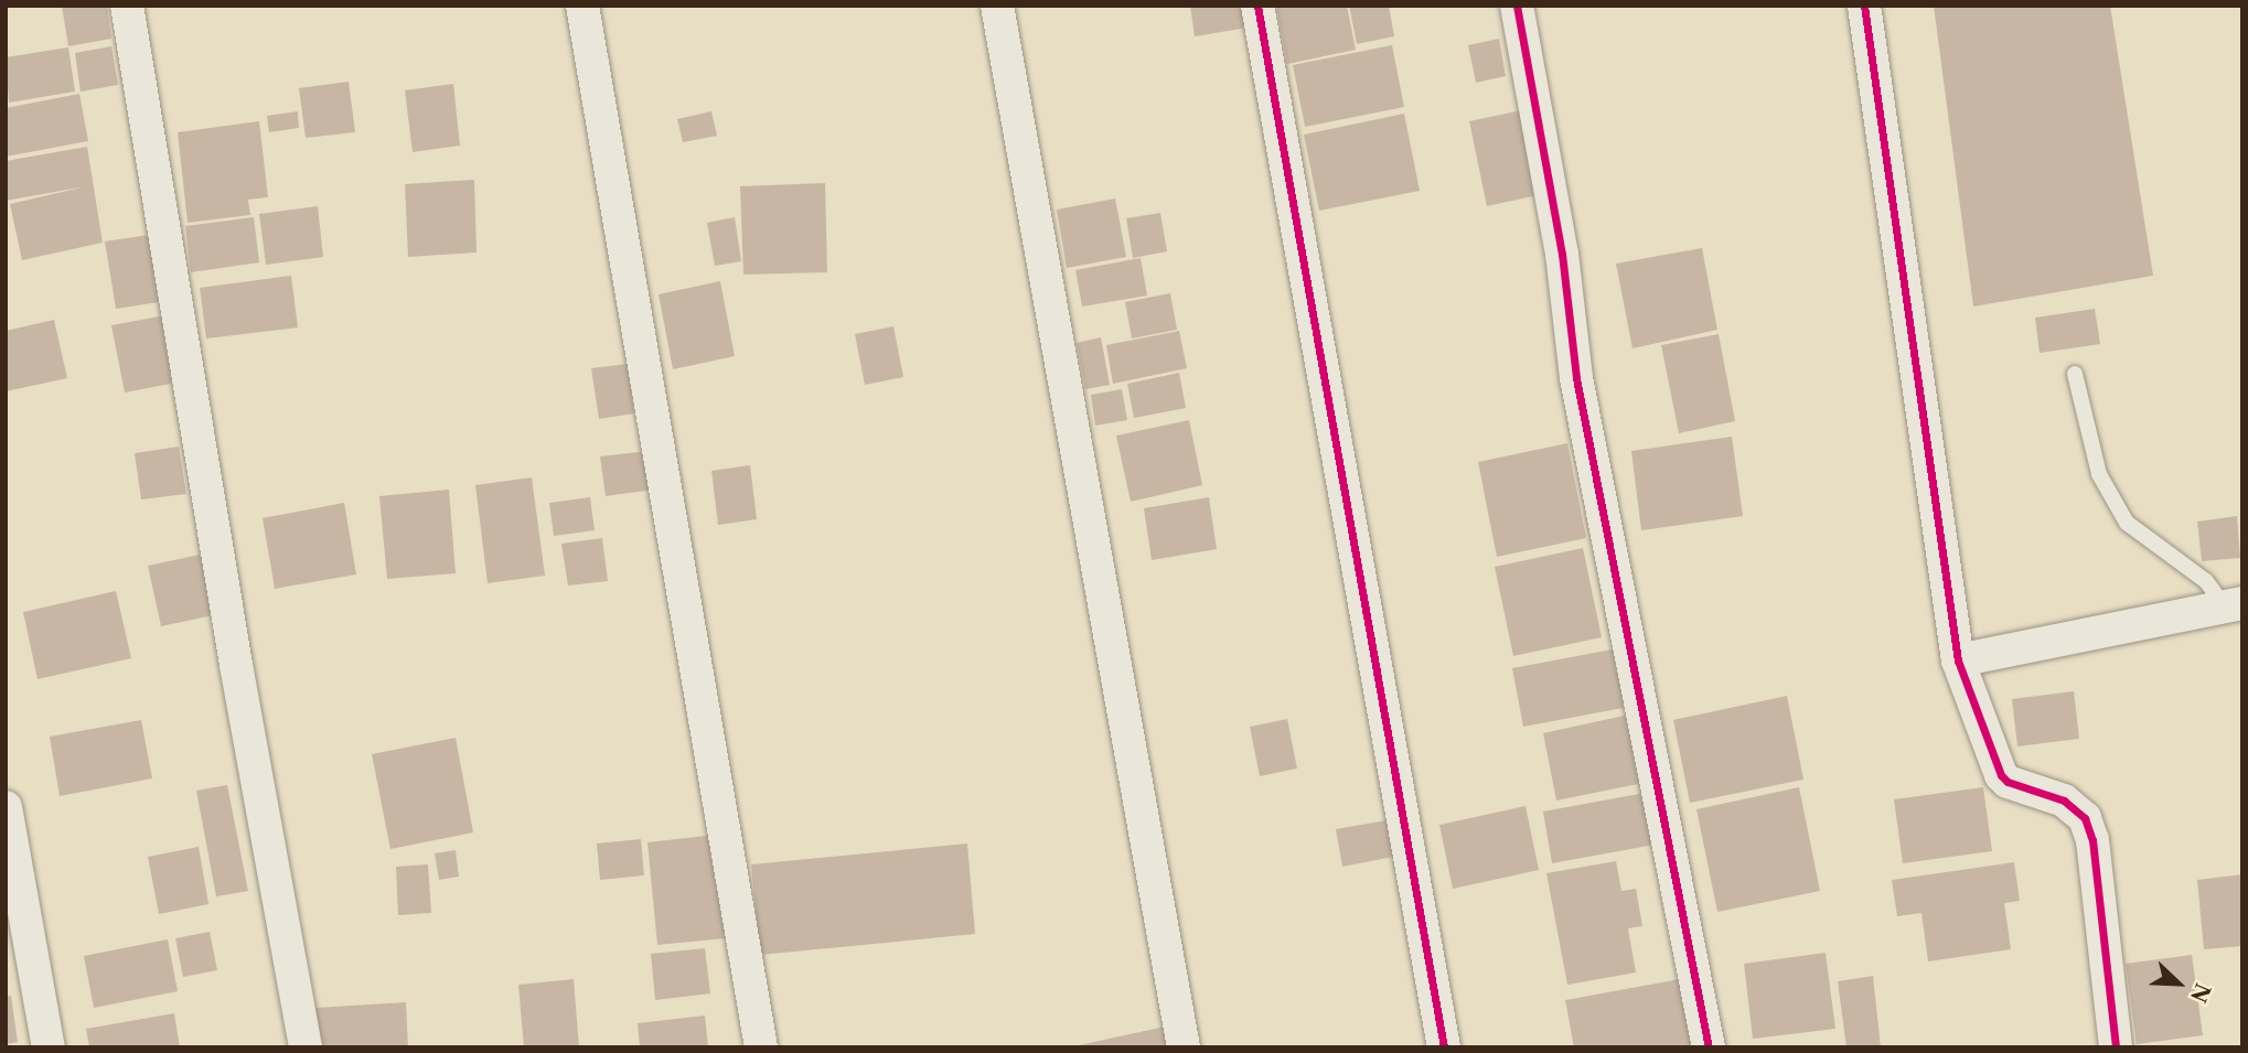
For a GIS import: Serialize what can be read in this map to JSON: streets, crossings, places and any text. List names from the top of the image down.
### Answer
{
  "north": "bottom right"
}
